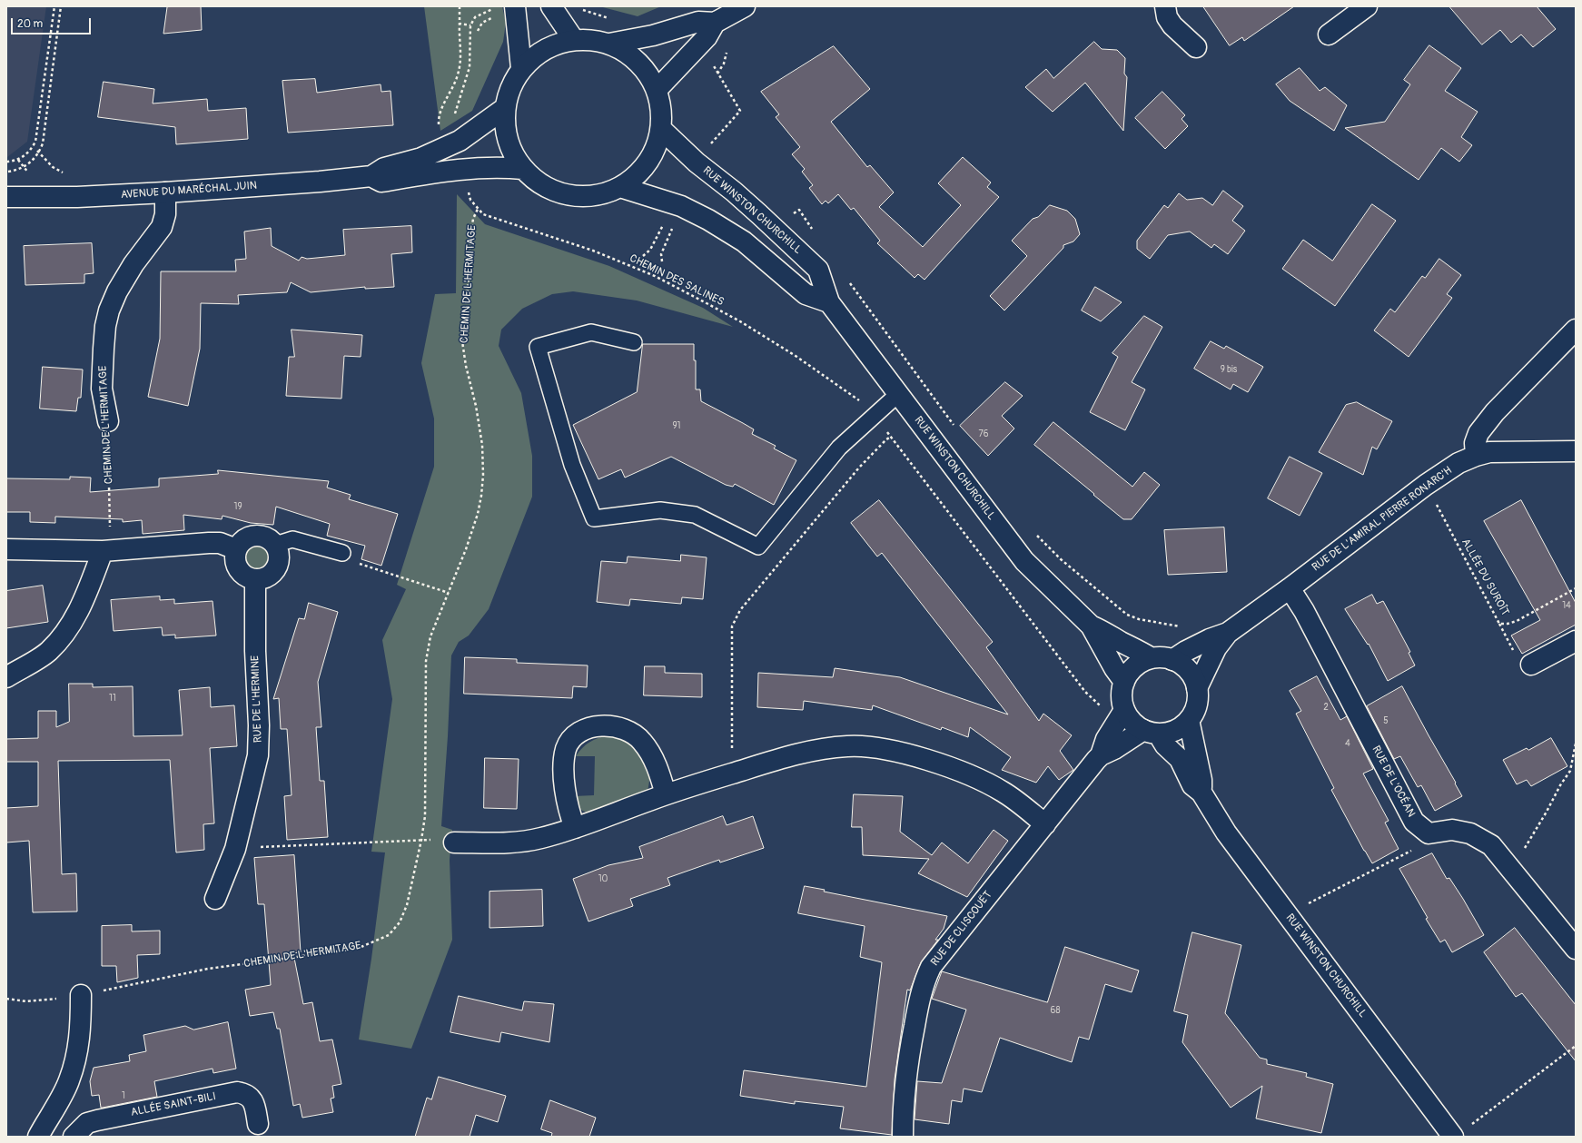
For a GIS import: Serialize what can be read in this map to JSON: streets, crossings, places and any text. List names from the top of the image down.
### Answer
{
  "streets": {
    "street": [
      "AVENUE DU MARÉCHAL JUIN",
      "RUE WINSTON CHURCHILL",
      "CHEMIN DE L'HERMITAGE",
      "RUE DE L'AMIRAL PIERRE RONARC'H",
      "RUE DE L'HERMINE",
      "RUE DE L'OCÉAN",
      "RUE DE CLISCOUËT",
      "ALLÉE SAINT-BILI"
    ],
    "path": ["CHEMIN DES SALINES", "ALLÉE DU SUROÎT"]
  },
  "crossings": [
    ["AVENUE DU MARÉCHAL JUIN", "CHEMIN DES SALINES"],
    ["AVENUE DU MARÉCHAL JUIN", "CHEMIN DE L'HERMITAGE"],
    ["RUE WINSTON CHURCHILL", "RUE DE L'AMIRAL PIERRE RONARC'H"],
    ["RUE WINSTON CHURCHILL", "RUE DE CLISCOUËT"],
    ["CHEMIN DES SALINES", "CHEMIN DE L'HERMITAGE"],
    ["RUE DE L'AMIRAL PIERRE RONARC'H", "ALLÉE DU SUROÎT"],
    ["RUE DE L'AMIRAL PIERRE RONARC'H", "RUE DE L'OCÉAN"],
    ["RUE DE L'AMIRAL PIERRE RONARC'H", "RUE DE CLISCOUËT"]
  ],
  "house_numbers": [
    "9 bis",
    "91",
    "76",
    "19",
    "14",
    "11",
    "2",
    "5",
    "4",
    "10",
    "68",
    "1"
  ],
  "scale_bar": "20 m"
}
